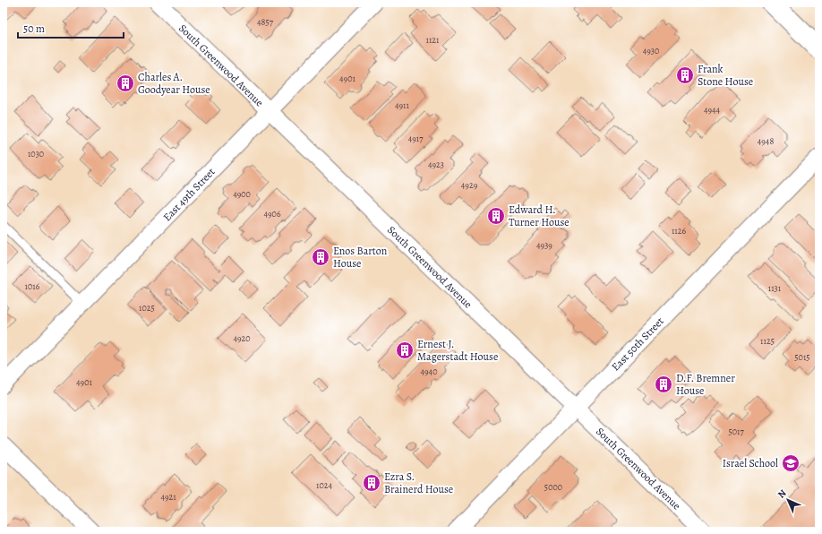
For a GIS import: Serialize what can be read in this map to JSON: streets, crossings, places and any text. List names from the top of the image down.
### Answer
{
  "streets": {
    "street": ["South Greenwood Avenue", "East 49th Street", "East 50th Street"]
  },
  "crossings": [
    ["South Greenwood Avenue", "East 49th Street"],
    ["South Greenwood Avenue", "East 50th Street"]
  ],
  "places": {
    "building": [
      "Frank Stone House",
      "Charles A. Goodyear House",
      "Edward H. Turner House",
      "Enos Barton House",
      "Ernest J. Magerstadt House",
      "D.F. Bremner House",
      "Ezra S. Brainerd House"
    ],
    "school or university": ["Israel School"]
  },
  "house_numbers": [
    "4857",
    "1121",
    "4930",
    "4901",
    "4911",
    "4944",
    "4917",
    "4948",
    "1030",
    "4923",
    "4929",
    "4900",
    "4906",
    "1126",
    "4939",
    "1016",
    "1131",
    "1025",
    "4920",
    "1125",
    "5015",
    "4940",
    "4901",
    "5017",
    "1024",
    "5000",
    "4921"
  ],
  "scale_bar": "50 m",
  "north": "top left"
}
